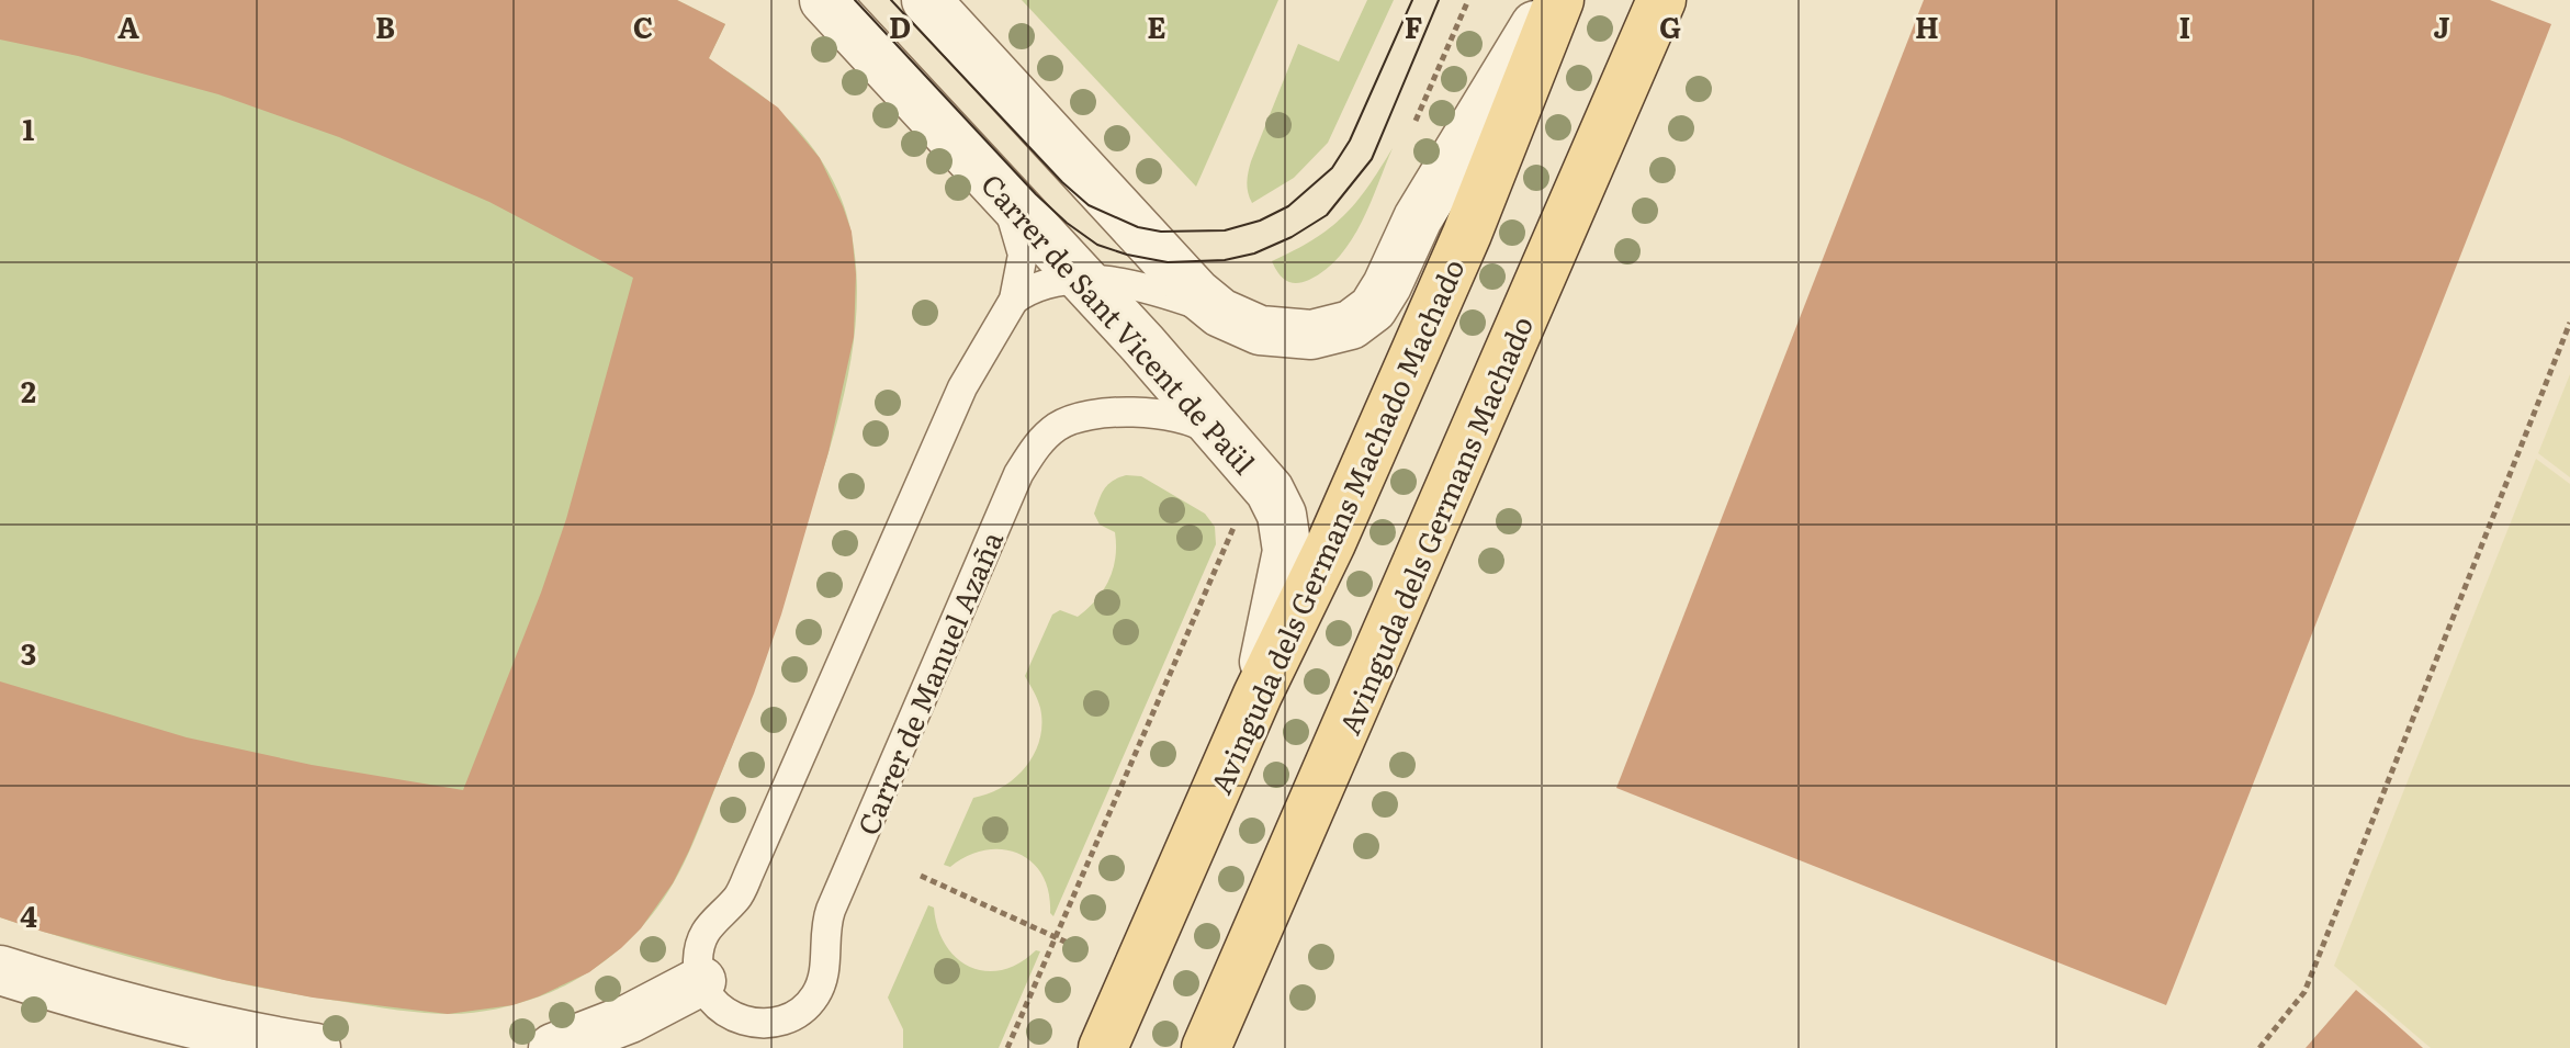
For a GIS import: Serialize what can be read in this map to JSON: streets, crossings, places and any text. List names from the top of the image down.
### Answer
{
  "streets": {
    "main road": ["Avinguda dels Germans Machado", "Avinguda dels Germans Machado Machado"],
    "street": ["Carrer de Sant Vicent de Paül"],
    "lane": ["Carrer de Manuel Azaña"]
  },
  "crossings": [
    ["Carrer de Sant Vicent de Paül", "Avinguda dels Germans Machado Machado"],
    ["Carrer de Sant Vicent de Paül", "Carrer de Manuel Azaña"]
  ],
  "grid": {
    "columns": [
      "A",
      "B",
      "C",
      "D",
      "E",
      "F",
      "G",
      "H",
      "I",
      "J"
    ],
    "rows": [
      "1",
      "2",
      "3",
      "4"
    ]
  }
}
